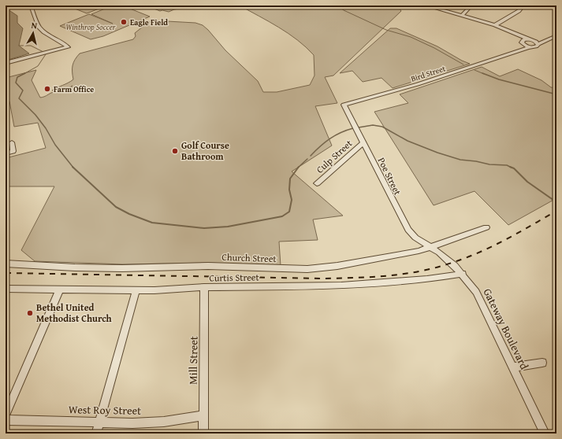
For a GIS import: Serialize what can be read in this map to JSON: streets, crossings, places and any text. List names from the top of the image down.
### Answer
{
  "streets": {
    "street": [
      "Bird Street",
      "Culp Street",
      "Poe Street",
      "Church Street",
      "Curtis Street",
      "Gateway Boulevard",
      "Mill Street",
      "West Roy Street"
    ]
  },
  "crossings": [
    ["Bird Street", "Poe Street"],
    ["Culp Street", "Poe Street"],
    ["Poe Street", "Church Street"],
    ["Poe Street", "Gateway Boulevard"],
    ["Church Street", "Gateway Boulevard"],
    ["Curtis Street", "Gateway Boulevard"],
    ["Curtis Street", "Mill Street"],
    ["Mill Street", "West Roy Street"]
  ],
  "parks": ["Winthrop Soccer"],
  "places": [
    "Eagle Field",
    "Farm Office",
    "Golf Course Bathroom",
    "Bethel United Methodist Church"
  ],
  "north": "top"
}
